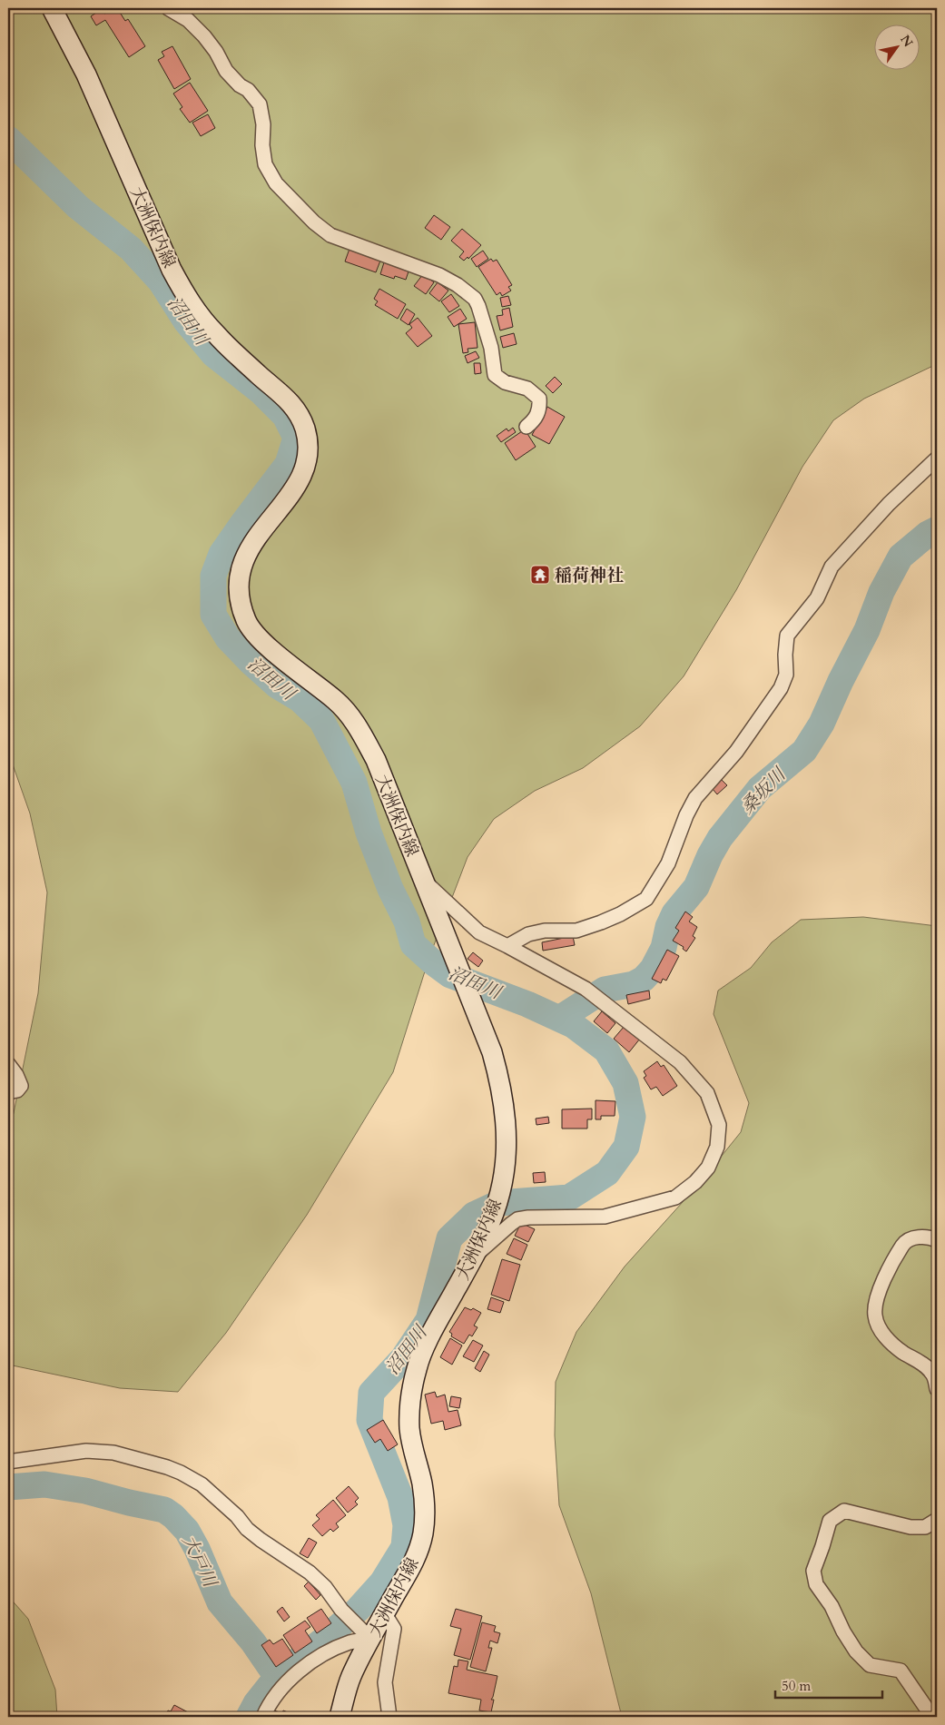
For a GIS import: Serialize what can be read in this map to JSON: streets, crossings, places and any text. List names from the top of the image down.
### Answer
{
  "streets": {
    "main road": ["大洲保内線"]
  },
  "water": ["沼田川", "桑坂川", "大戸川"],
  "places": {
    "temple": ["稲荷神社"]
  },
  "scale_bar": "50 m",
  "north": "top right"
}
